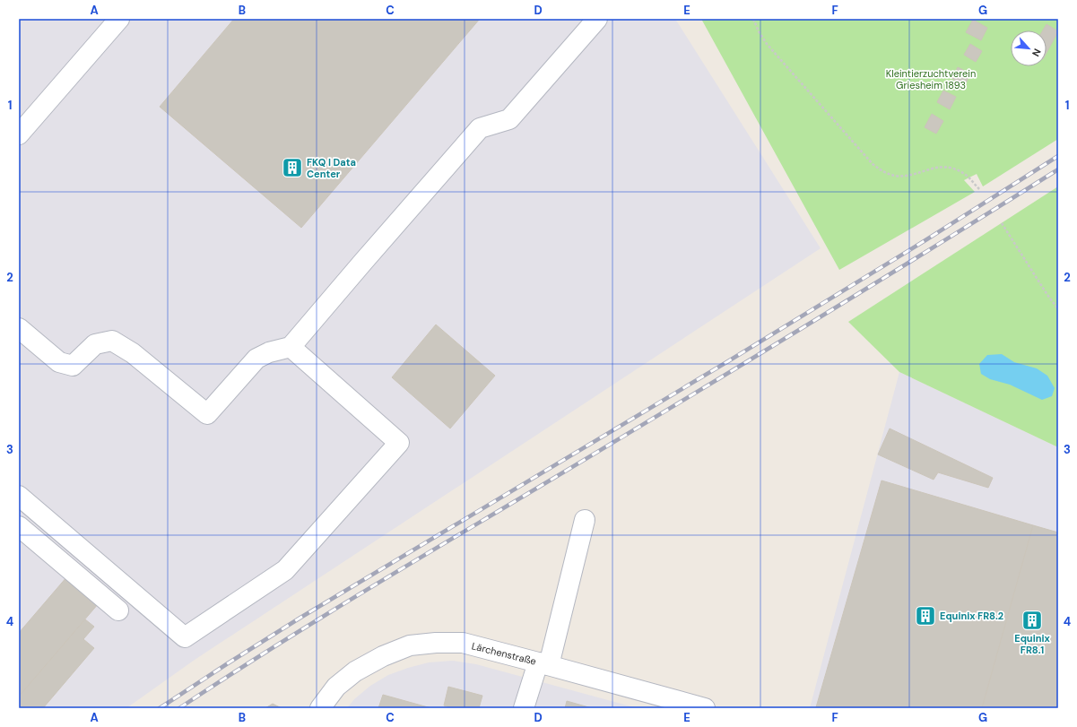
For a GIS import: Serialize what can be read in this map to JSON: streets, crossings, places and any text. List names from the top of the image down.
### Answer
{
  "streets": {
    "street": ["Lärchenstraße"]
  },
  "parks": ["Kleintierzuchtverein Griesheim 1893"],
  "places": {
    "building": ["FKQ I Data Center", "Equinix FR8.2", "Equinix FR8.1"]
  },
  "north": "bottom right",
  "grid": {
    "columns": [
      "A",
      "B",
      "C",
      "D",
      "E",
      "F",
      "G"
    ],
    "rows": [
      "1",
      "2",
      "3",
      "4"
    ]
  }
}
